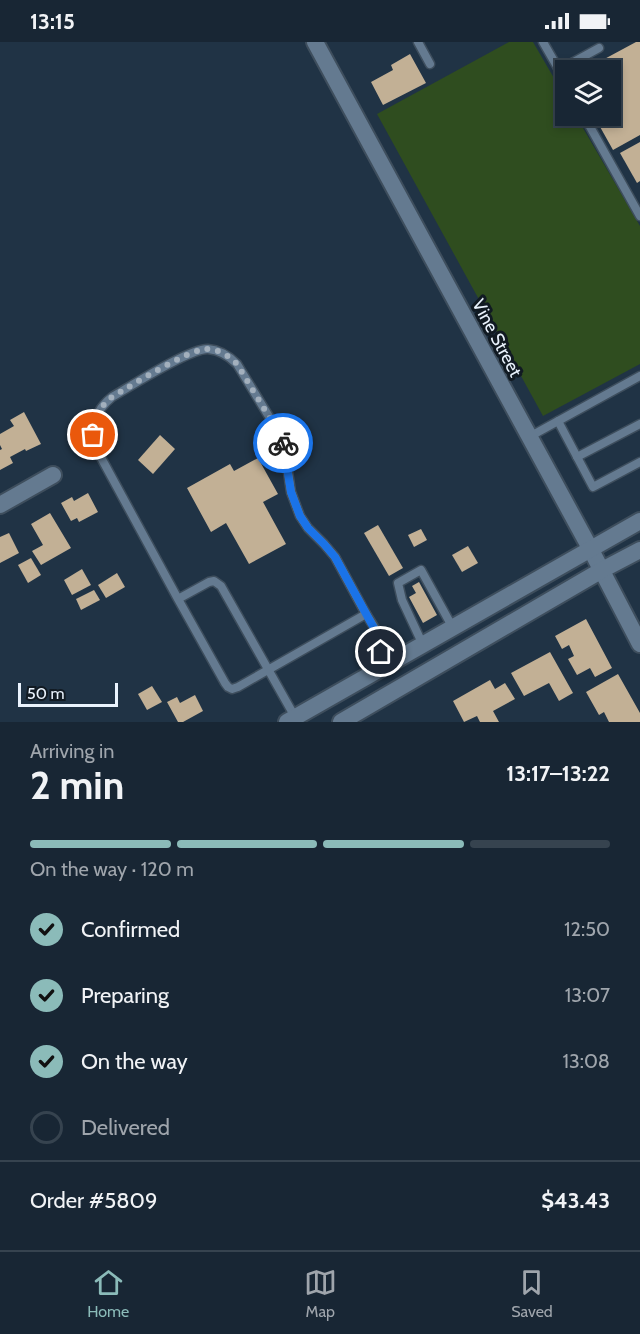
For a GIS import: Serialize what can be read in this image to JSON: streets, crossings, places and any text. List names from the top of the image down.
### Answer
{
  "streets": {
    "main road": ["Vine Street"]
  },
  "scale_bar": "50 m",
  "page": {
    "status": "13:15",
    "scale": "50 m",
    "heading": ["2 min", "Arriving in", "13:17–13:22"],
    "panel": ["Order #5809", "$43.43"],
    "bar": "On the way · 120 m",
    "list": [
      ["Confirmed", "12:50"],
      ["Preparing", "13:07"],
      ["On the way", "13:08"],
      "Delivered"
    ],
    "tabs": ["Home", "Map", "Saved"]
  }
}
